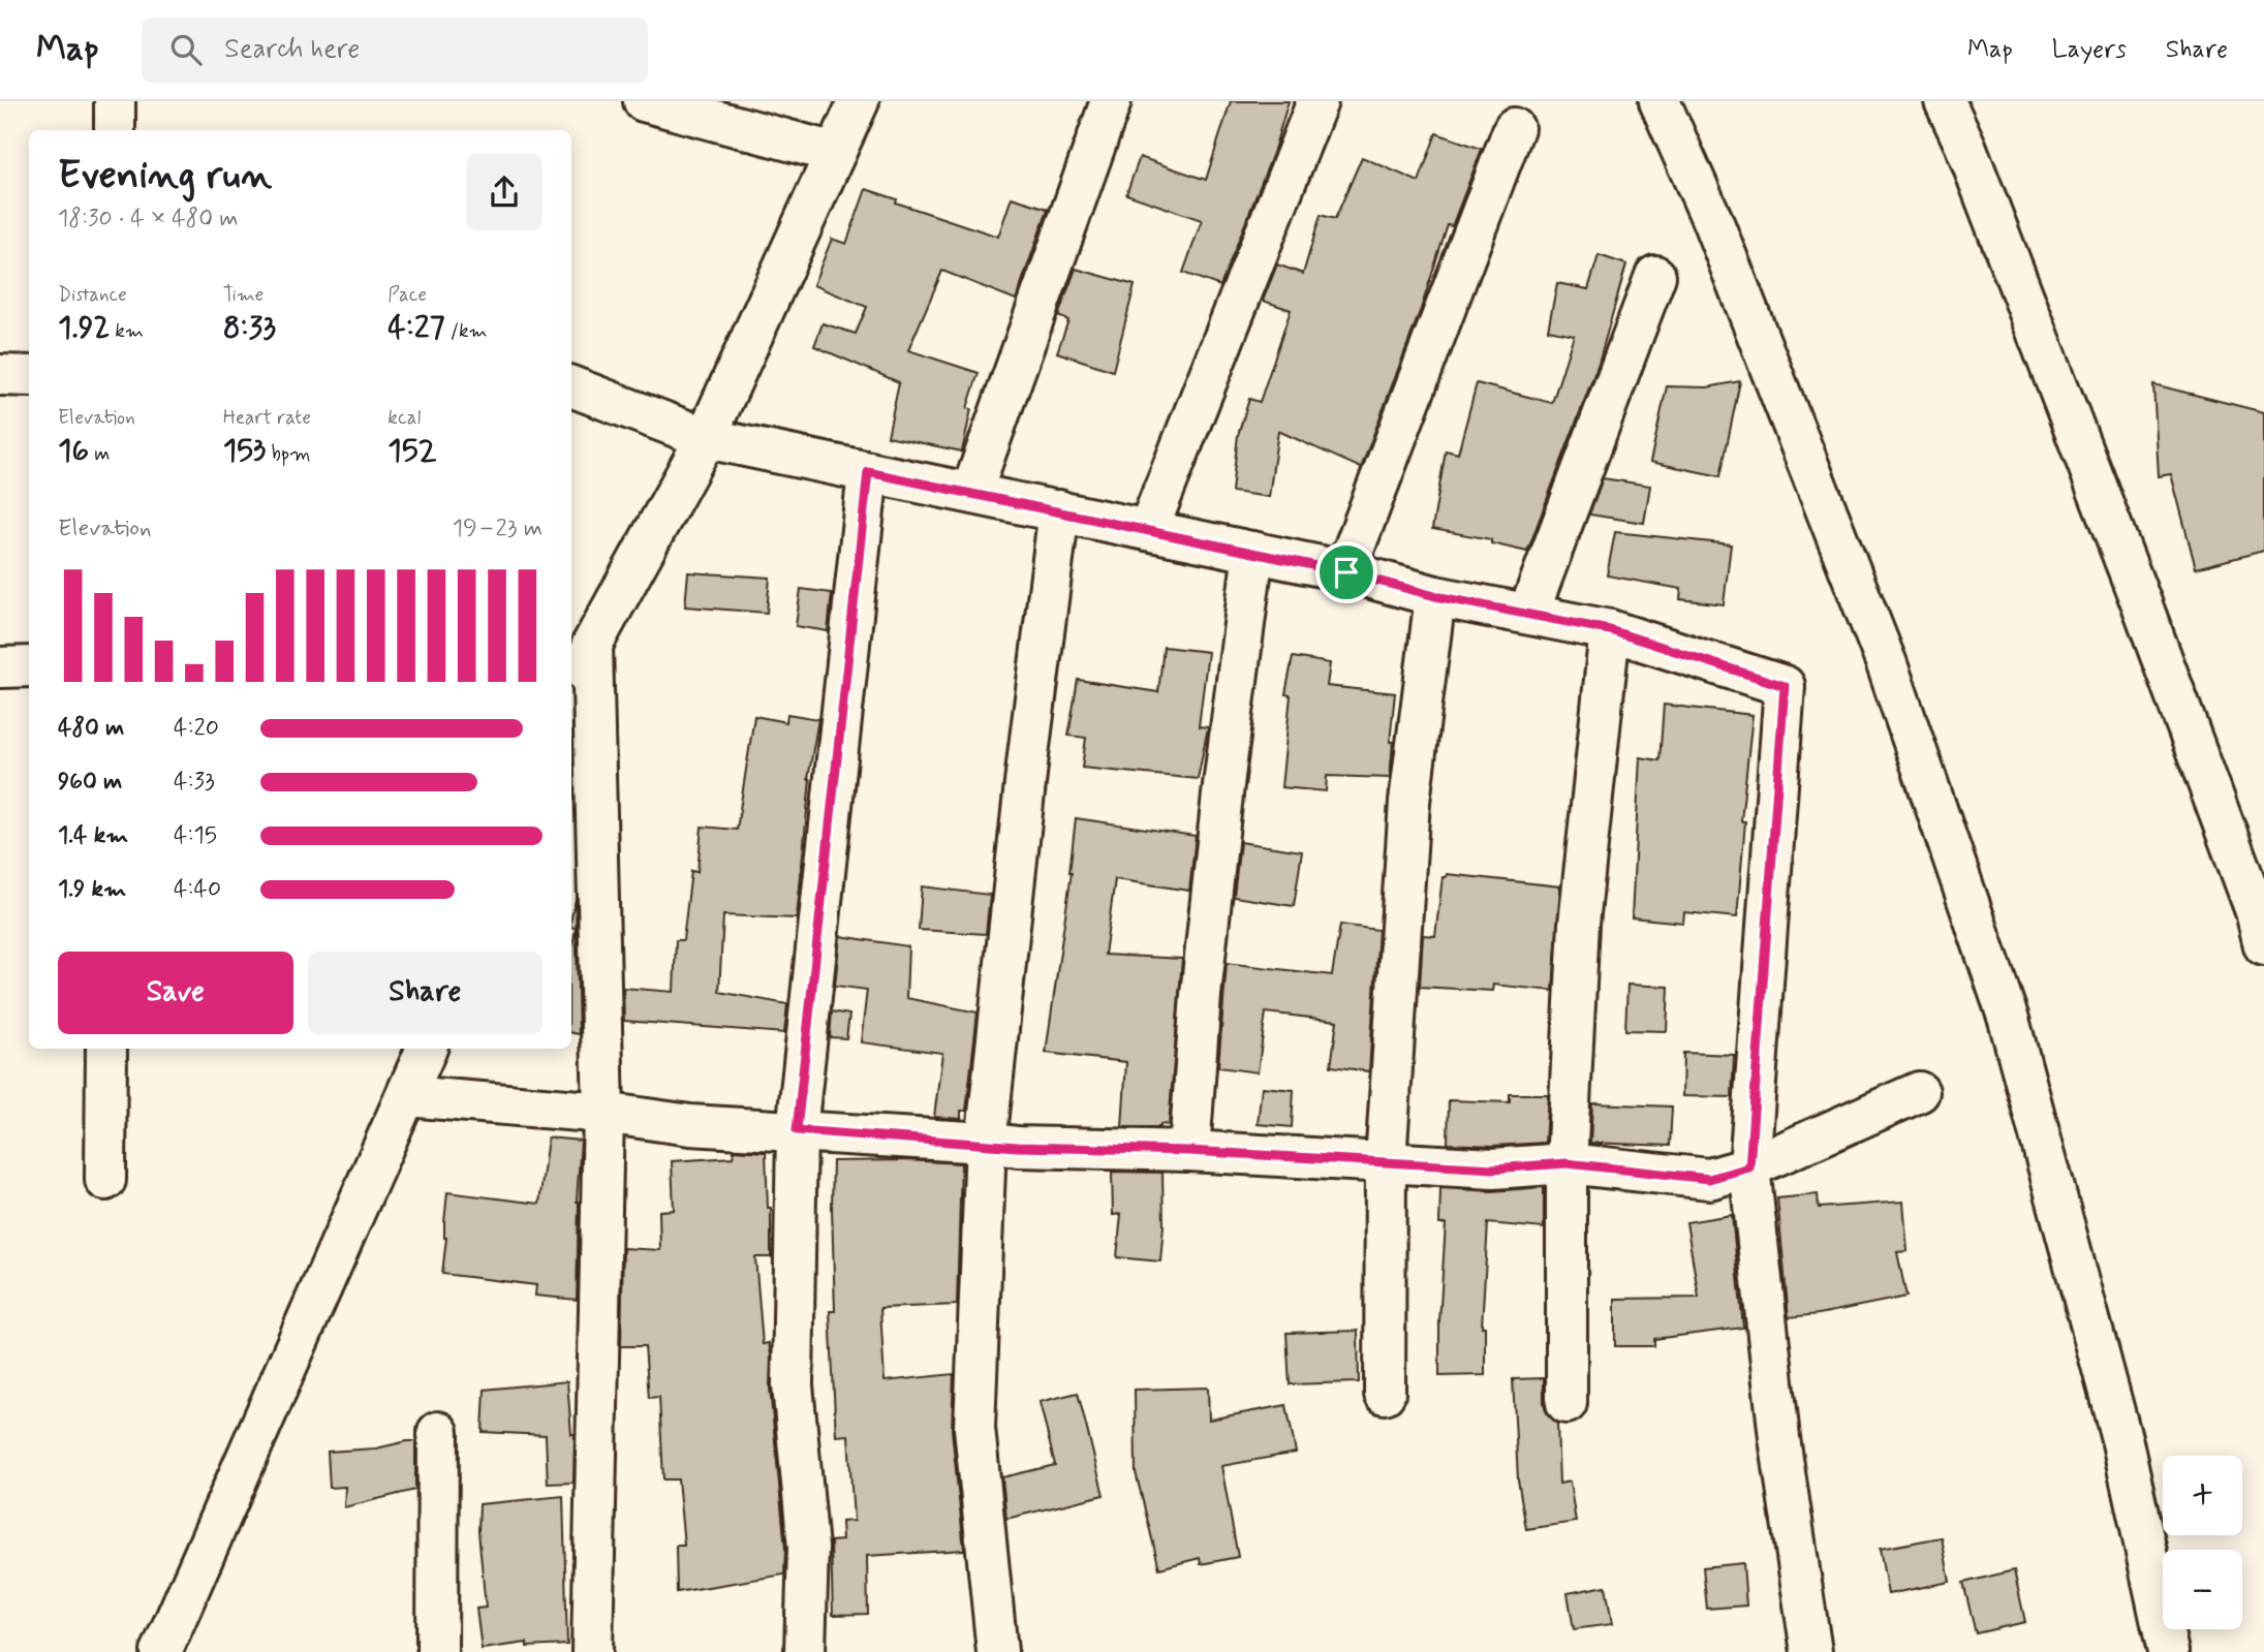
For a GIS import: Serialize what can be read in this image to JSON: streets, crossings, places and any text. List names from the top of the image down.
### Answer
{
  "page": {
    "header": "Map",
    "search": "Search here",
    "nav": ["Map", "Layers", "Share"],
    "heading": ["Evening run", "18:30 · 4 × 480 m"],
    "stats": [
      ["Distance", "1.92 km"],
      ["Time", "8:33"],
      ["Pace", "4:27 /km"],
      ["Elevation", "16 m"],
      ["Heart rate", "153 bpm"],
      ["kcal", "152"]
    ],
    "chart": ["Elevation", "19–23 m"],
    "list": [
      {
        "name": "480 m",
        "note": "4:20"
      },
      {
        "name": "960 m",
        "note": "4:33"
      },
      {
        "name": "1.4 km",
        "note": "4:15"
      },
      {
        "name": "1.9 km",
        "note": "4:40"
      }
    ],
    "buttons": ["Save", "Share"],
    "map_buttons": ["+", "−"]
  }
}
